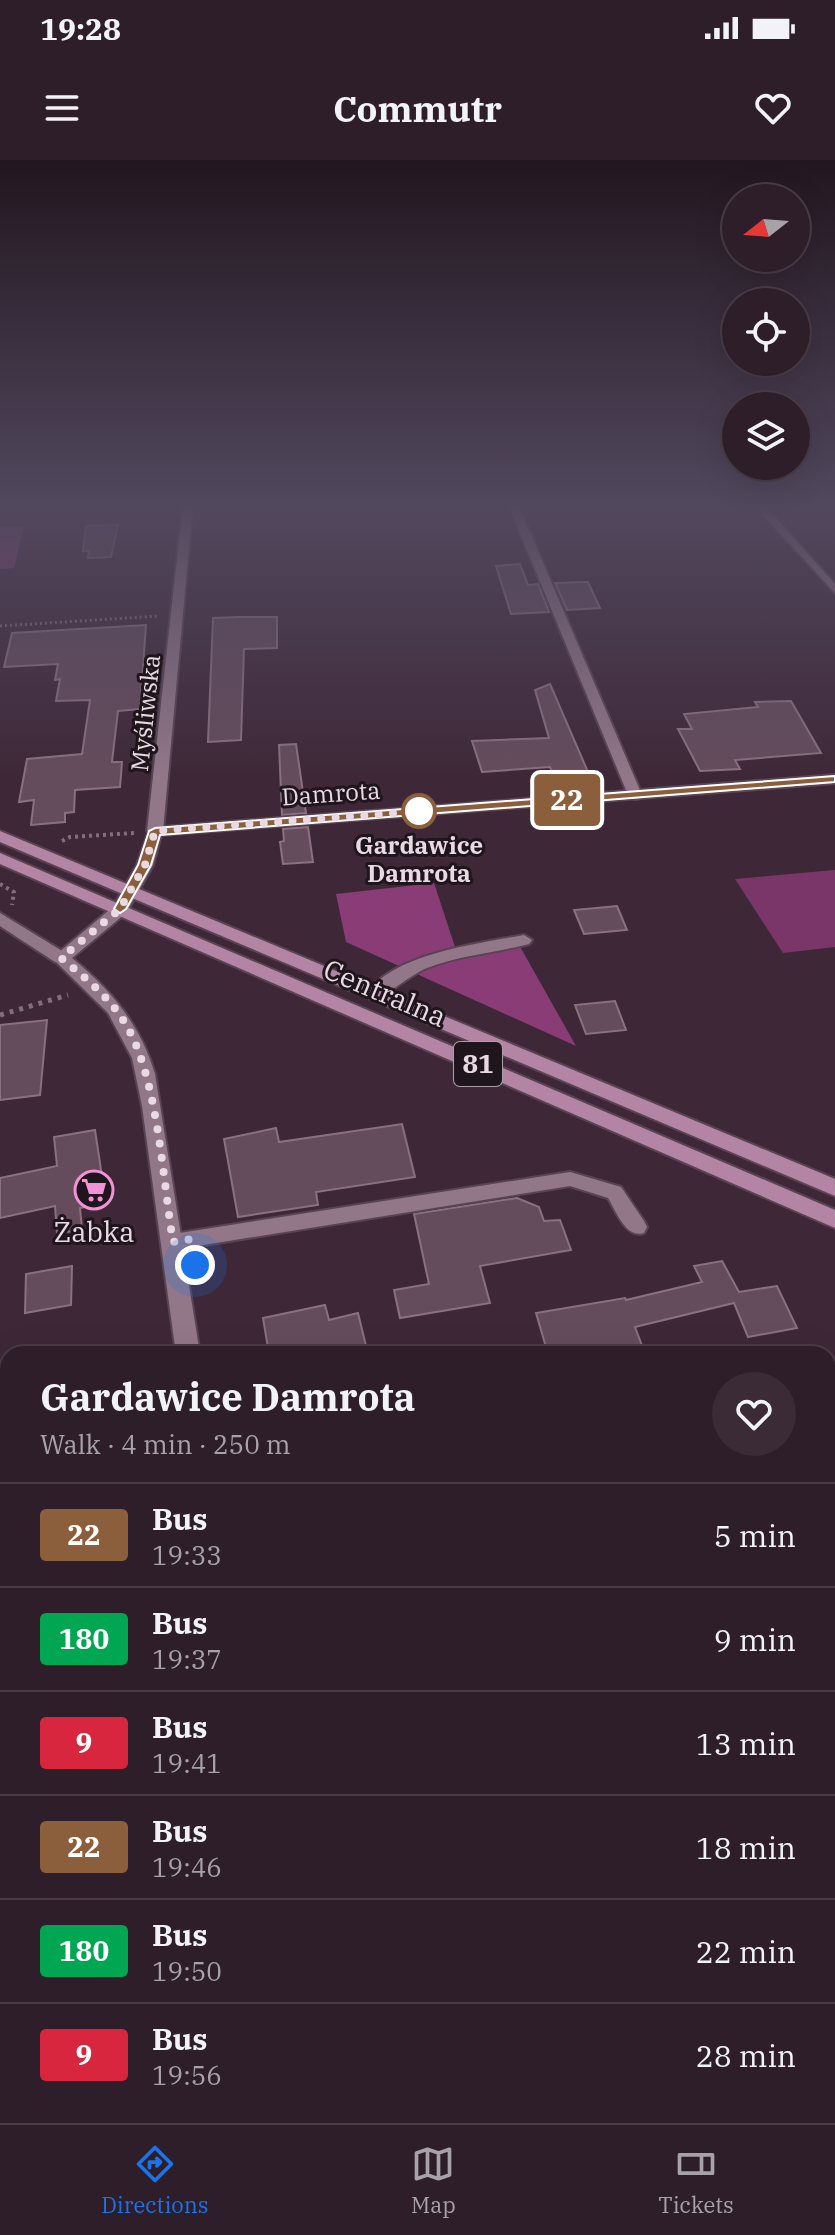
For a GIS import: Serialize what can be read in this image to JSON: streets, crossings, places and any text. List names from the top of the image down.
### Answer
{
  "streets": {
    "main road": ["Centralna", "81"],
    "street": ["Myśliwska", "Damrota"]
  },
  "crossings": [
    ["Myśliwska", "Damrota"]
  ],
  "places": {
    "other": ["Gardawice Damrota"],
    "supermarket": ["Żabka"]
  },
  "lines": ["bus line 22"],
  "north": "left",
  "page": {
    "status": "19:28",
    "header": "Commutr",
    "on_map": "22",
    "heading": ["Gardawice Damrota", "Walk · 4 min · 250 m"],
    "list": [
      {
        "mark": "22",
        "name": "Bus",
        "note": "19:33",
        "value": "5 min"
      },
      {
        "mark": "180",
        "name": "Bus",
        "note": "19:37",
        "value": "9 min"
      },
      {
        "mark": "9",
        "name": "Bus",
        "note": "19:41",
        "value": "13 min"
      },
      {
        "mark": "22",
        "name": "Bus",
        "note": "19:46",
        "value": "18 min"
      },
      {
        "mark": "180",
        "name": "Bus",
        "note": "19:50",
        "value": "22 min"
      },
      {
        "mark": "9",
        "name": "Bus",
        "note": "19:56",
        "value": "28 min"
      }
    ],
    "tabs": ["Directions", "Map", "Tickets"]
  }
}
